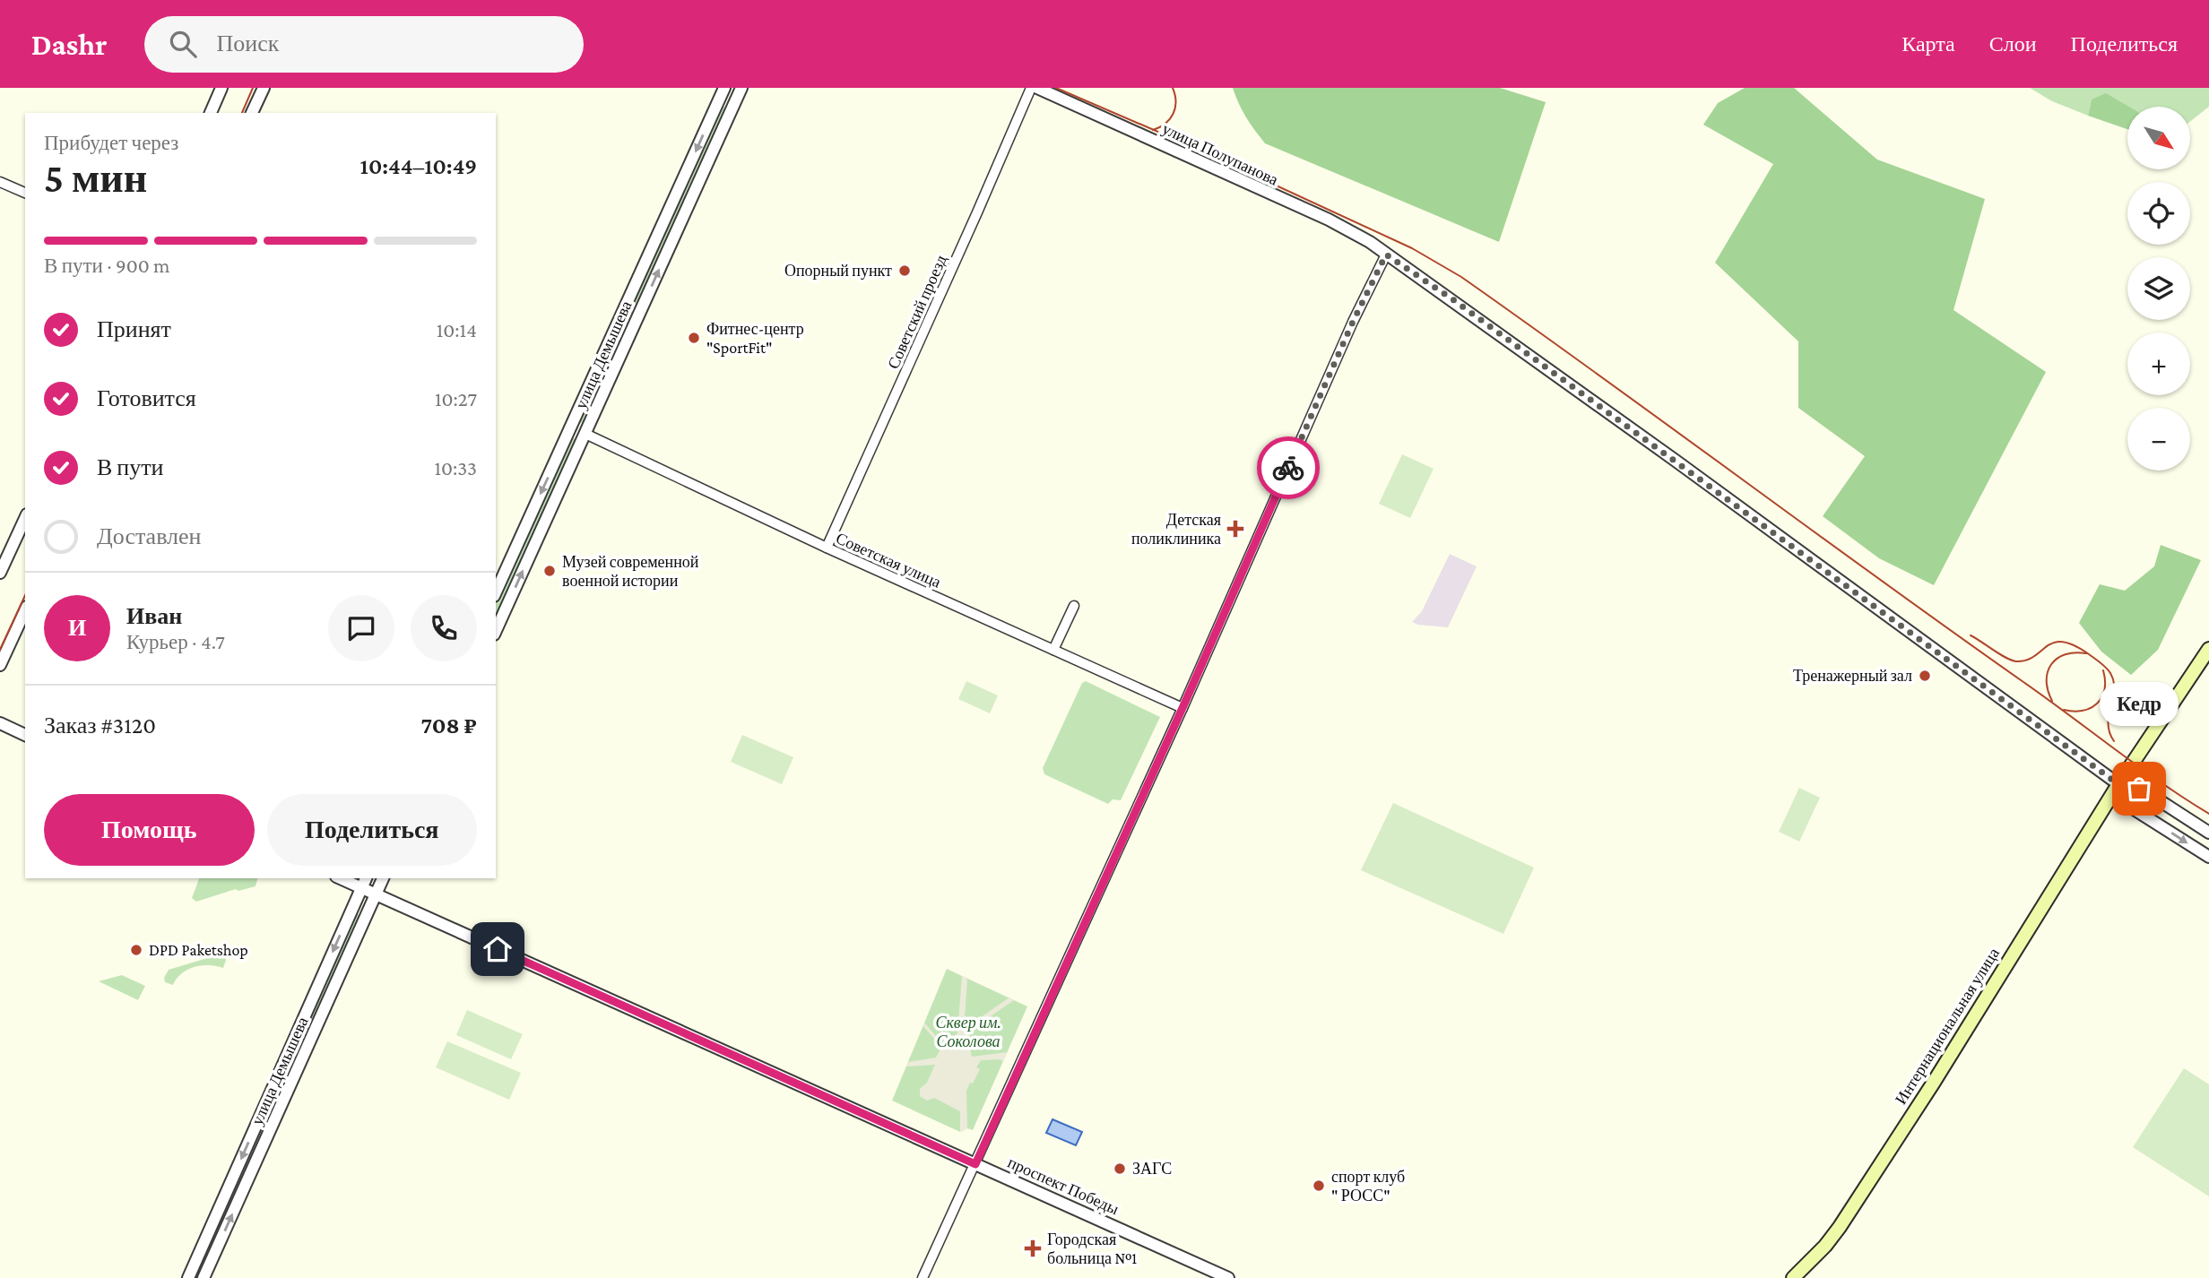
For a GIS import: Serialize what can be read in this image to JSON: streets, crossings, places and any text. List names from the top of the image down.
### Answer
{
  "streets": {
    "main road": ["Интернациональная улица"],
    "street": [
      "улица Полупанова",
      "Советский проезд",
      "улица Демышева",
      "Советская улица",
      "проспект Победы"
    ]
  },
  "crossings": [
    ["улица Полупанова", "Интернациональная улица"],
    ["Советский проезд", "Советская улица"],
    ["улица Демышева", "Советская улица"],
    ["улица Демышева", "проспект Победы"]
  ],
  "parks": ["Сквер им. Соколова"],
  "places": {
    "other": [
      "Опорный пункт",
      "Фитнес-центр \"SportFit\"",
      "Музей современной военной истории",
      "Тренажерный зал",
      "Кедр",
      "DPD Paketshop",
      "ЗАГС",
      "спорт клуб \" РОСС\""
    ],
    "health": ["Детская поликлиника", "Городская больница №1"]
  },
  "north": "bottom right",
  "page": {
    "header": "Dashr",
    "search": "Поиск",
    "nav": ["Карта", "Слои", "Поделиться"],
    "map_buttons": ["+", "−"],
    "heading": ["5 мин", "Прибудет через", "10:44–10:49"],
    "panel": [
      "Иван",
      "Курьер · 4.7",
      "Заказ #3120",
      "708 ₽"
    ],
    "bar": "В пути · 900 m",
    "list": [
      ["Принят", "10:14"],
      ["Готовится", "10:27"],
      ["В пути", "10:33"],
      "Доставлен"
    ],
    "round": "И",
    "bubble": "Кедр",
    "buttons": ["Помощь", "Поделиться"]
  }
}
